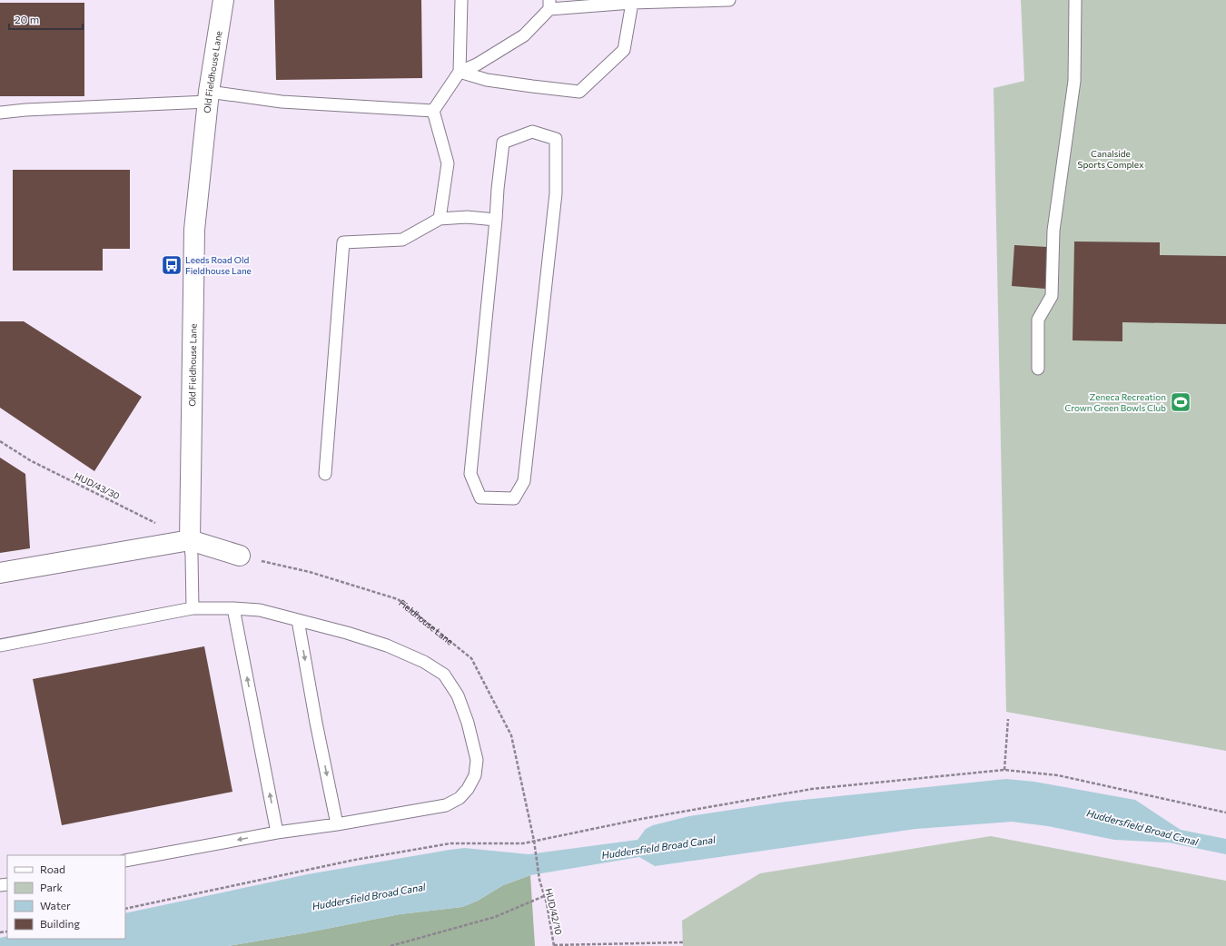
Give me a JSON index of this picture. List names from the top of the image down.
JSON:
{
  "streets": {
    "street": ["Old Fieldhouse Lane"],
    "path": ["HUD/43/30", "Fieldhouse Lane", "HUD/42/10"]
  },
  "crossings": [
    ["Fieldhouse Lane", "HUD/42/10"]
  ],
  "water": ["Huddersfield Broad Canal"],
  "parks": ["Canalside Sports Complex"],
  "places": {
    "bus stop": ["Leeds Road Old Fieldhouse Lane"],
    "sports": ["Zeneca Recreation Crown Green Bowls Club"]
  },
  "legend": [
    "Road",
    "Park",
    "Water",
    "Building"
  ],
  "scale_bar": "20 m"
}
